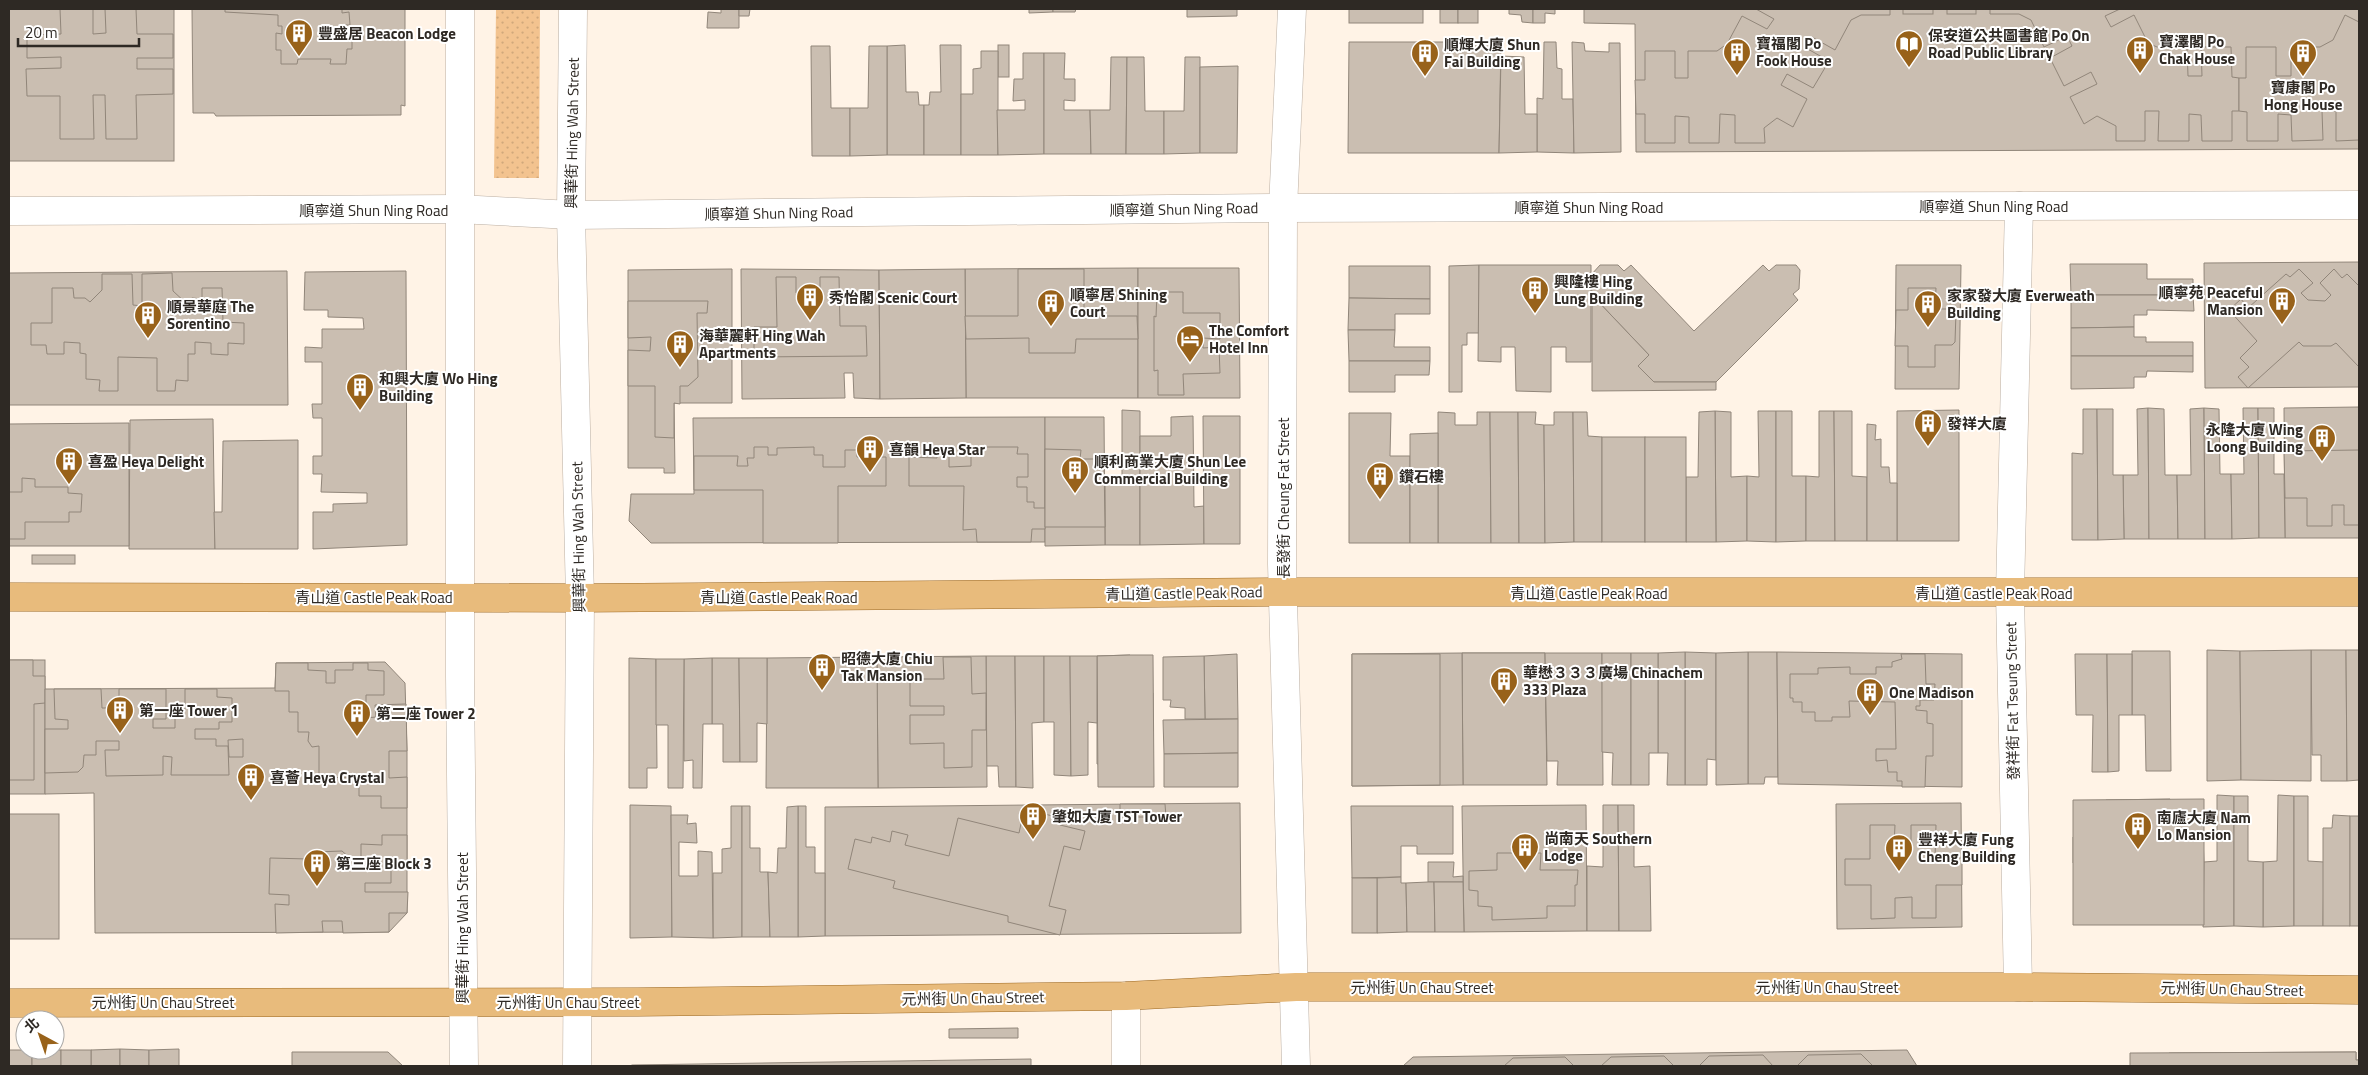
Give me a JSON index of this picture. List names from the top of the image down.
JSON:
{
  "streets": {
    "main road": ["青山道 Castle Peak Road", "元州街 Un Chau Street"],
    "street": [
      "興華街 Hing Wah Street",
      "順寧道 Shun Ning Road",
      "長發街 Cheung Fat Street",
      "發祥街 Fat Tseung Street"
    ]
  },
  "crossings": [
    ["興華街 Hing Wah Street", "順寧道 Shun Ning Road"],
    ["興華街 Hing Wah Street", "青山道 Castle Peak Road"],
    ["興華街 Hing Wah Street", "元州街 Un Chau Street"],
    ["順寧道 Shun Ning Road", "長發街 Cheung Fat Street"],
    ["順寧道 Shun Ning Road", "發祥街 Fat Tseung Street"],
    ["長發街 Cheung Fat Street", "青山道 Castle Peak Road"],
    ["長發街 Cheung Fat Street", "元州街 Un Chau Street"],
    ["青山道 Castle Peak Road", "發祥街 Fat Tseung Street"],
    ["發祥街 Fat Tseung Street", "元州街 Un Chau Street"]
  ],
  "places": {
    "building": [
      "豐盛居 Beacon Lodge",
      "寶澤閣 Po Chak House",
      "寶福閣 Po Fook House",
      "順輝大廈 Shun Fai Building",
      "寶康閣 Po Hong House",
      "興隆樓 Hing Lung Building",
      "秀怡閣 Scenic Court",
      "順寧苑 Peaceful Mansion",
      "順寧居 Shining Court",
      "家家發大廈 Everweath Building",
      "順景華庭 The Sorentino",
      "海華麗軒 Hing Wah Apartments",
      "和興大廈 Wo Hing Building",
      "發祥大廈",
      "永隆大廈 Wing Loong Building",
      "喜韻 Heya Star",
      "喜盈 Heya Delight",
      "順利商業大廈 Shun Lee Commercial Building",
      "鑽石樓",
      "昭德大廈 Chiu Tak Mansion",
      "華懋３３３廣場 Chinachem 333 Plaza",
      "One Madison",
      "第一座 Tower 1",
      "第二座 Tower 2",
      "喜薈 Heya Crystal",
      "肇如大廈 TST Tower",
      "南廬大廈 Nam Lo Mansion",
      "尚南天 Southern Lodge",
      "豐祥大廈 Fung Cheng Building",
      "第三座 Block 3"
    ],
    "library": ["保安道公共圖書館 Po On Road Public Library"],
    "hotel": ["The Comfort Hotel Inn"]
  },
  "scale_bar": "20 m",
  "north": "top left"
}
